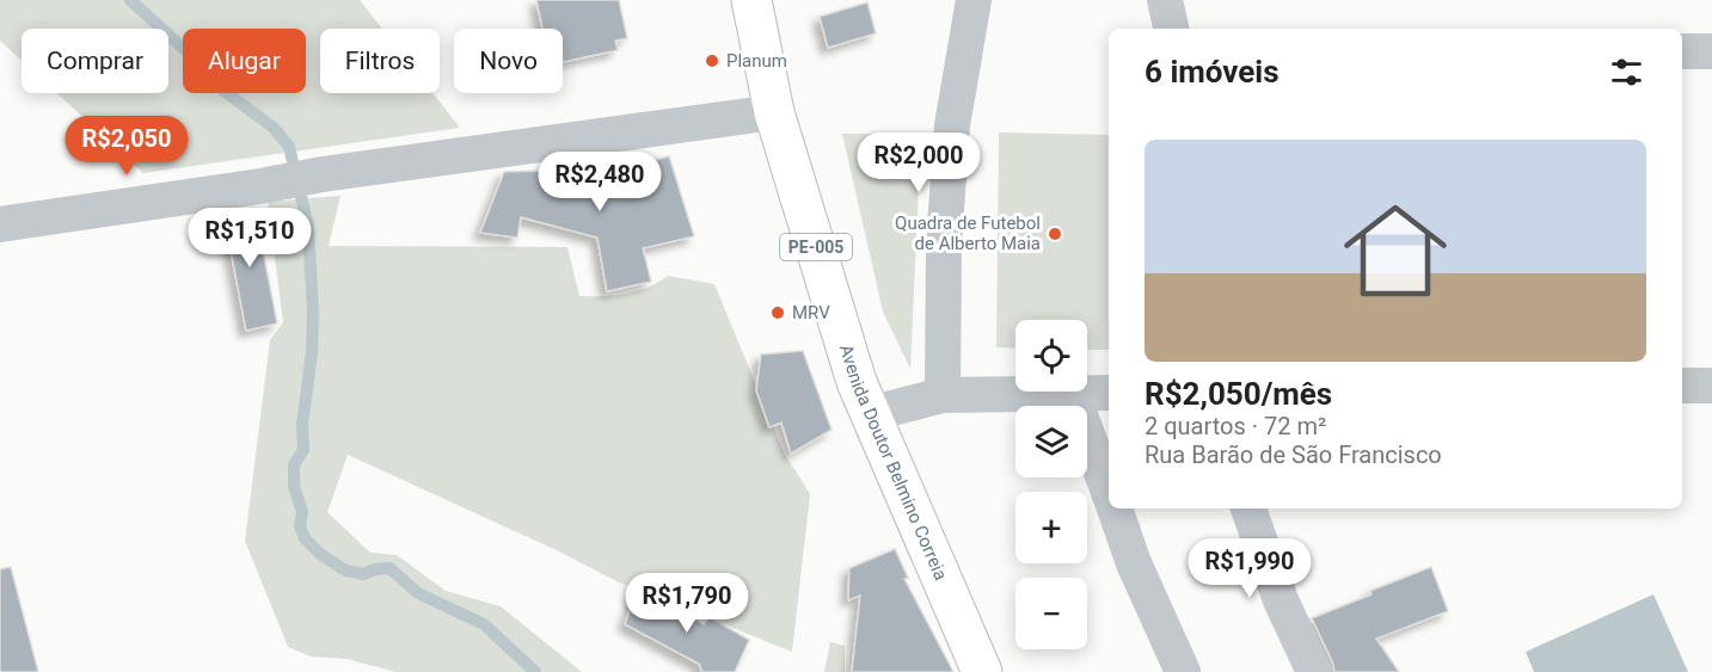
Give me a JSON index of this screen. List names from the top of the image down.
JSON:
{
  "streets": {
    "main road": ["PE-005", "Avenida Doutor Belmino Correia"]
  },
  "places": ["Planum", "Quadra de Futebol de Alberto Maia", "MRV"],
  "page": {
    "chip": [
      "Comprar",
      "Alugar",
      "Filtros",
      "Novo"
    ],
    "heading": "6 imóveis",
    "list": [
      {
        "name": "R$2,050/mês",
        "note": "2 quartos · 72 m² · Rua Barão de São Francisco"
      }
    ],
    "price": [
      "R$2,050",
      "R$2,000",
      "R$2,480",
      "R$1,510",
      "R$1,990",
      "R$1,790"
    ],
    "map_buttons": ["+", "−"]
  }
}
